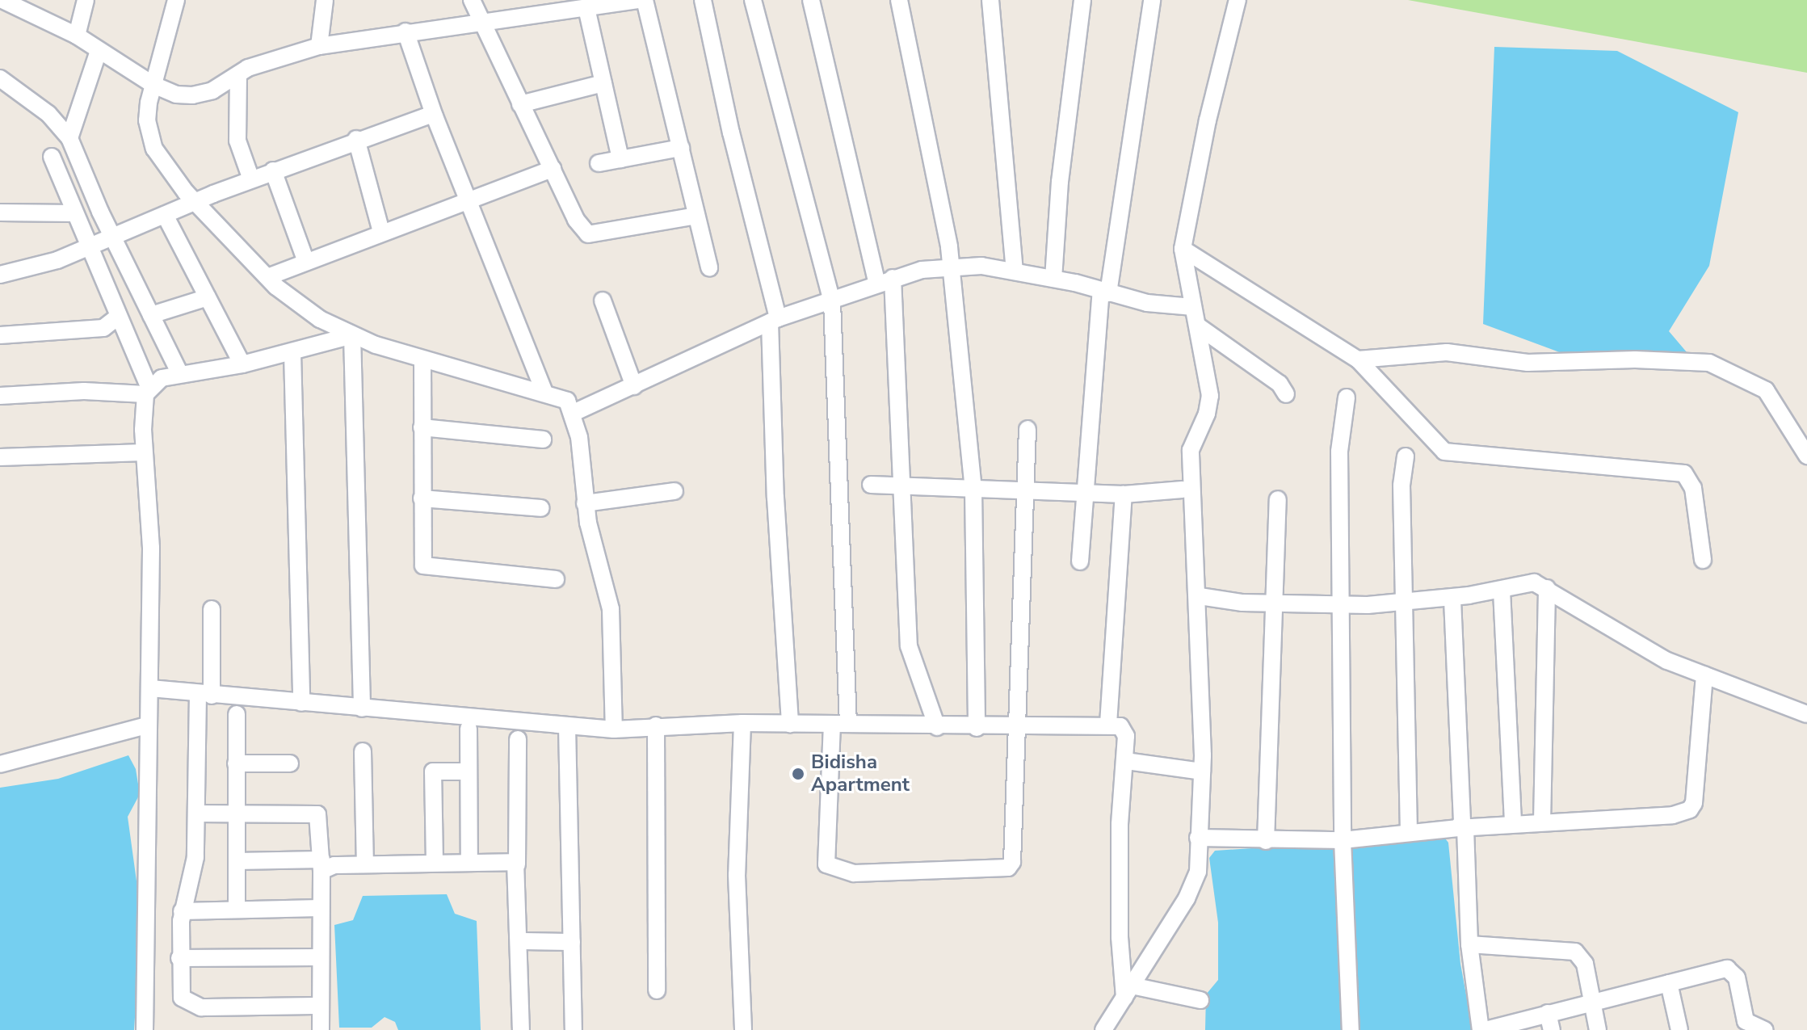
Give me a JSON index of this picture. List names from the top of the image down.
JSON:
{
  "places": ["Bidisha Apartment"]
}
